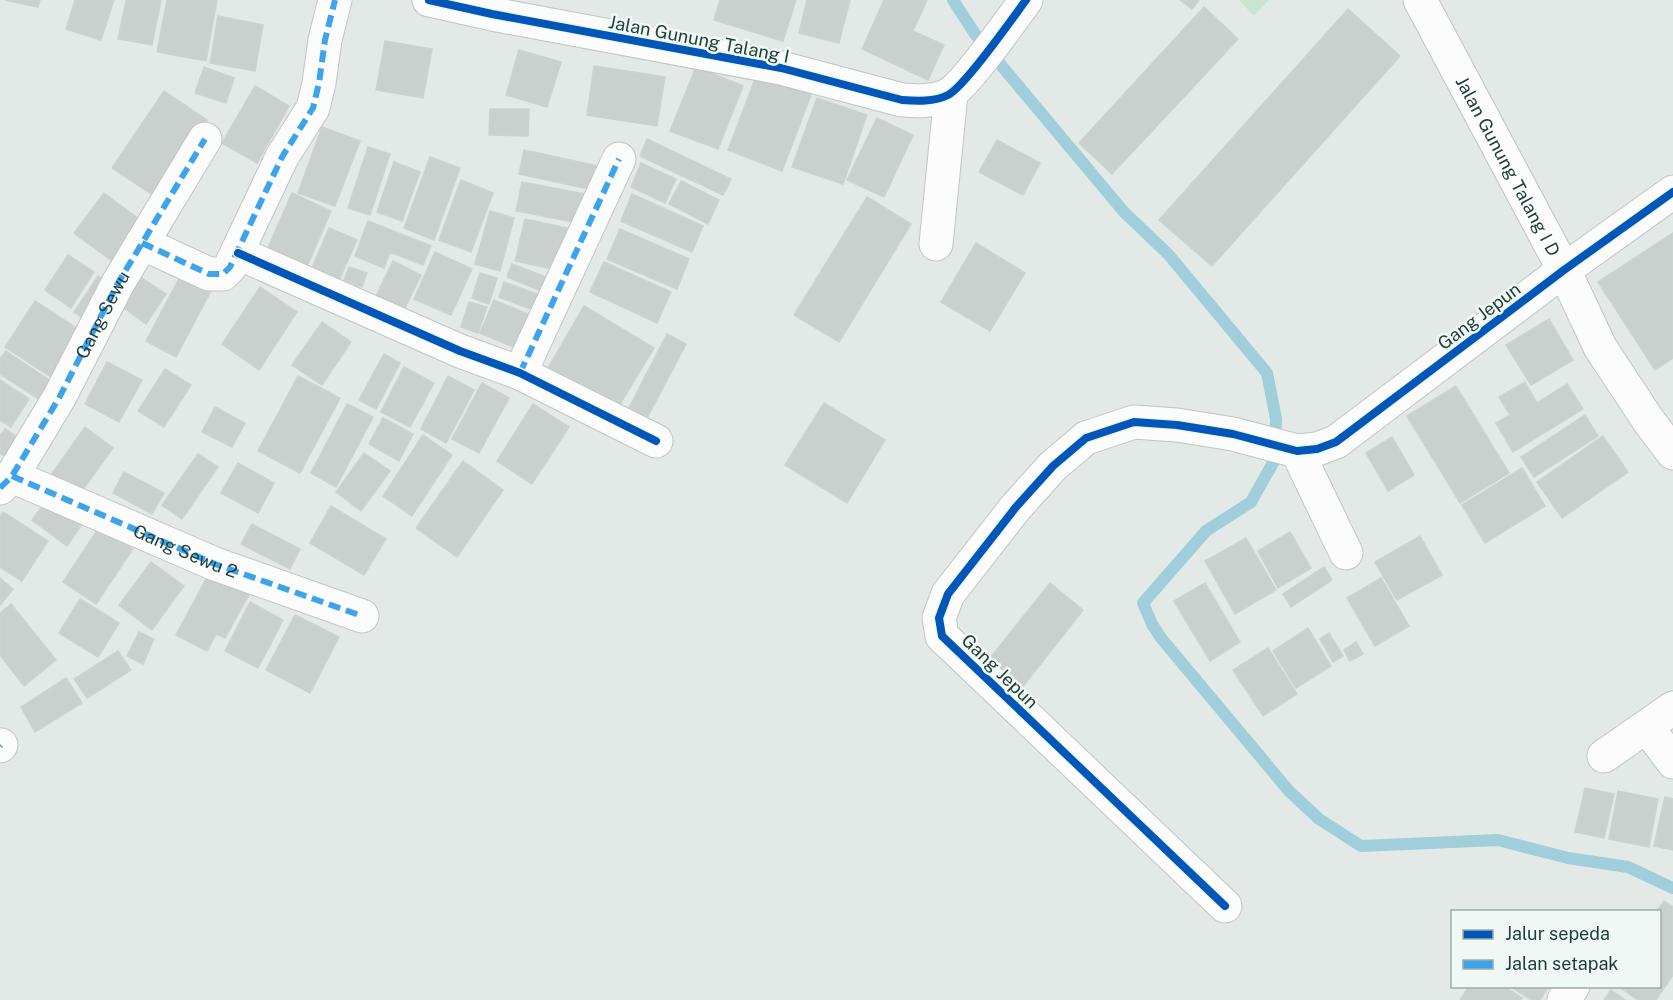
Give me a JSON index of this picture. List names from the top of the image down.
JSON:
{
  "streets": {
    "street": [
      "Jalan Gunung Talang I",
      "Jalan Gunung Talang I D",
      "Gang Sewu",
      "Gang Jepun",
      "Gang Sewu 2"
    ]
  },
  "crossings": [
    ["Jalan Gunung Talang I D", "Gang Jepun"],
    ["Gang Sewu", "Gang Sewu 2"]
  ],
  "legend": ["Jalur sepeda", "Jalan setapak"]
}
